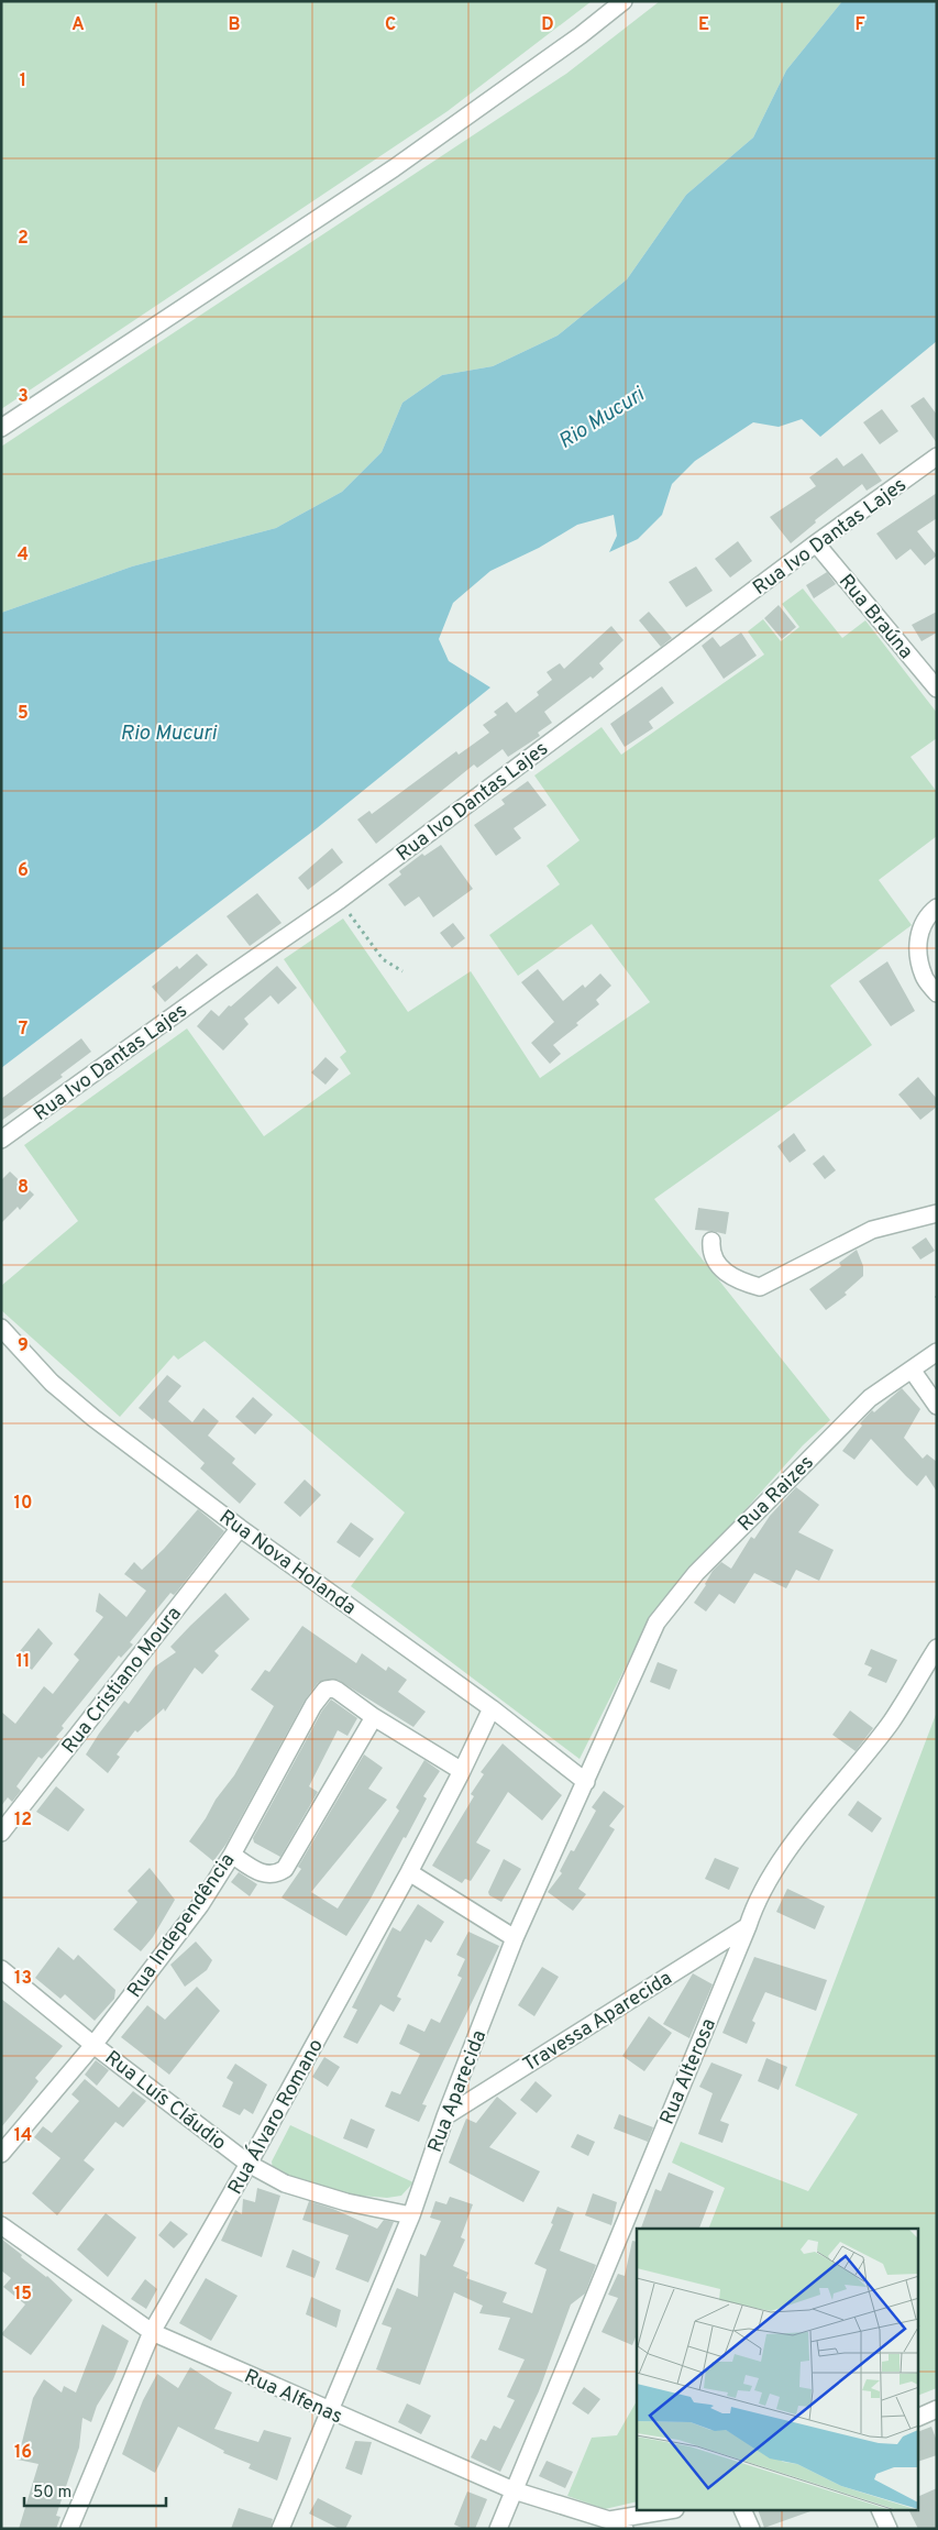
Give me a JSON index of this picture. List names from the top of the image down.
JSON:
{
  "streets": {
    "street": [
      "Rua Ivo Dantas Lajes",
      "Rua Braúna",
      "Rua Raizes",
      "Rua Nova Holanda",
      "Rua Cristiano Moura",
      "Rua Independência",
      "Travessa Aparecida",
      "Rua Alterosa",
      "Rua Aparecida",
      "Rua Luís Cláudio",
      "Rua Álvaro Romano",
      "Rua Alfenas"
    ]
  },
  "crossings": [
    ["Rua Ivo Dantas Lajes", "Rua Braúna"],
    ["Rua Raizes", "Rua Aparecida"],
    ["Rua Nova Holanda", "Rua Cristiano Moura"],
    ["Rua Nova Holanda", "Rua Aparecida"],
    ["Rua Nova Holanda", "Rua Álvaro Romano"],
    ["Rua Independência", "Rua Luís Cláudio"],
    ["Travessa Aparecida", "Rua Alterosa"],
    ["Travessa Aparecida", "Rua Aparecida"],
    ["Rua Alterosa", "Rua Alfenas"],
    ["Rua Aparecida", "Rua Luís Cláudio"],
    ["Rua Aparecida", "Rua Alfenas"],
    ["Rua Luís Cláudio", "Rua Álvaro Romano"],
    ["Rua Álvaro Romano", "Rua Alfenas"]
  ],
  "water": ["Rio Mucuri"],
  "scale_bar": "50 m",
  "grid": {
    "columns": [
      "A",
      "B",
      "C",
      "D",
      "E",
      "F"
    ],
    "rows": [
      "1",
      "2",
      "3",
      "4",
      "5",
      "6",
      "7",
      "8",
      "9",
      "10",
      "11",
      "12",
      "13",
      "14",
      "15",
      "16"
    ]
  }
}
